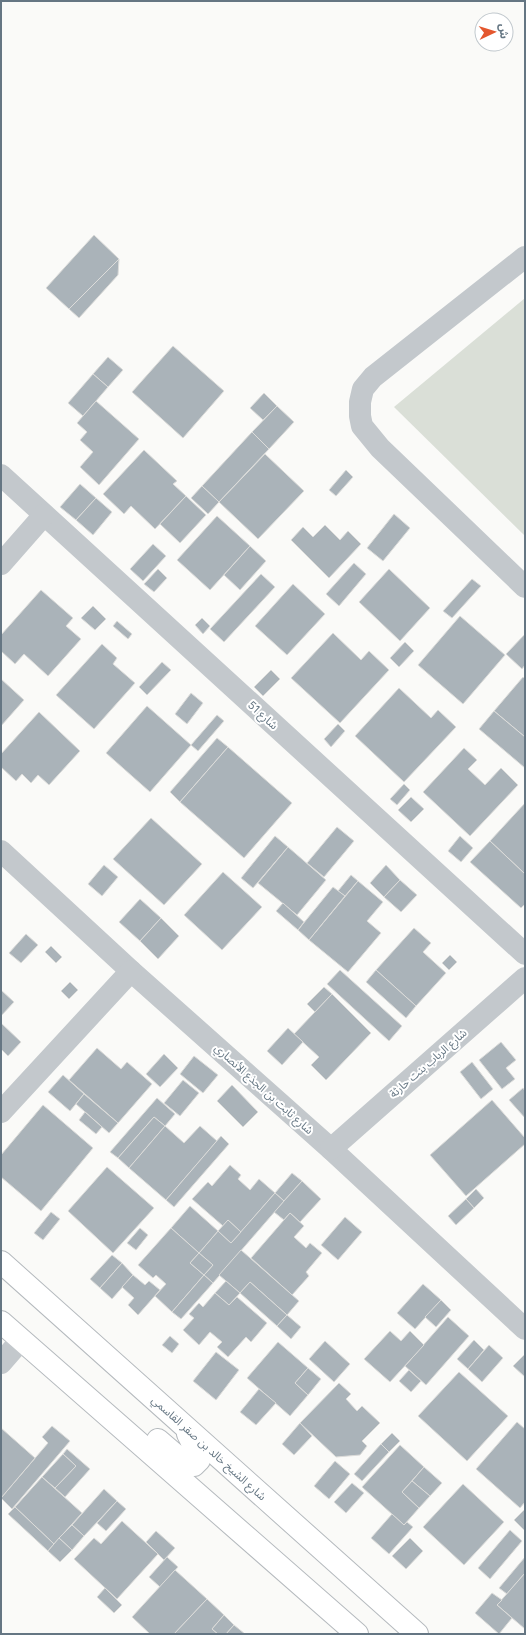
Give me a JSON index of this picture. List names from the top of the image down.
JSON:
{
  "streets": {
    "main road": ["شارع الشيخ خالد بن صقر القاسمي"],
    "street": ["شارع 51", "شارع الرباب بنت حارثة", "شارع ثابت بن الجذع الأنصاري"]
  },
  "crossings": [
    ["شارع الرباب بنت حارثة", "شارع ثابت بن الجذع الأنصاري"]
  ],
  "north": "right"
}
